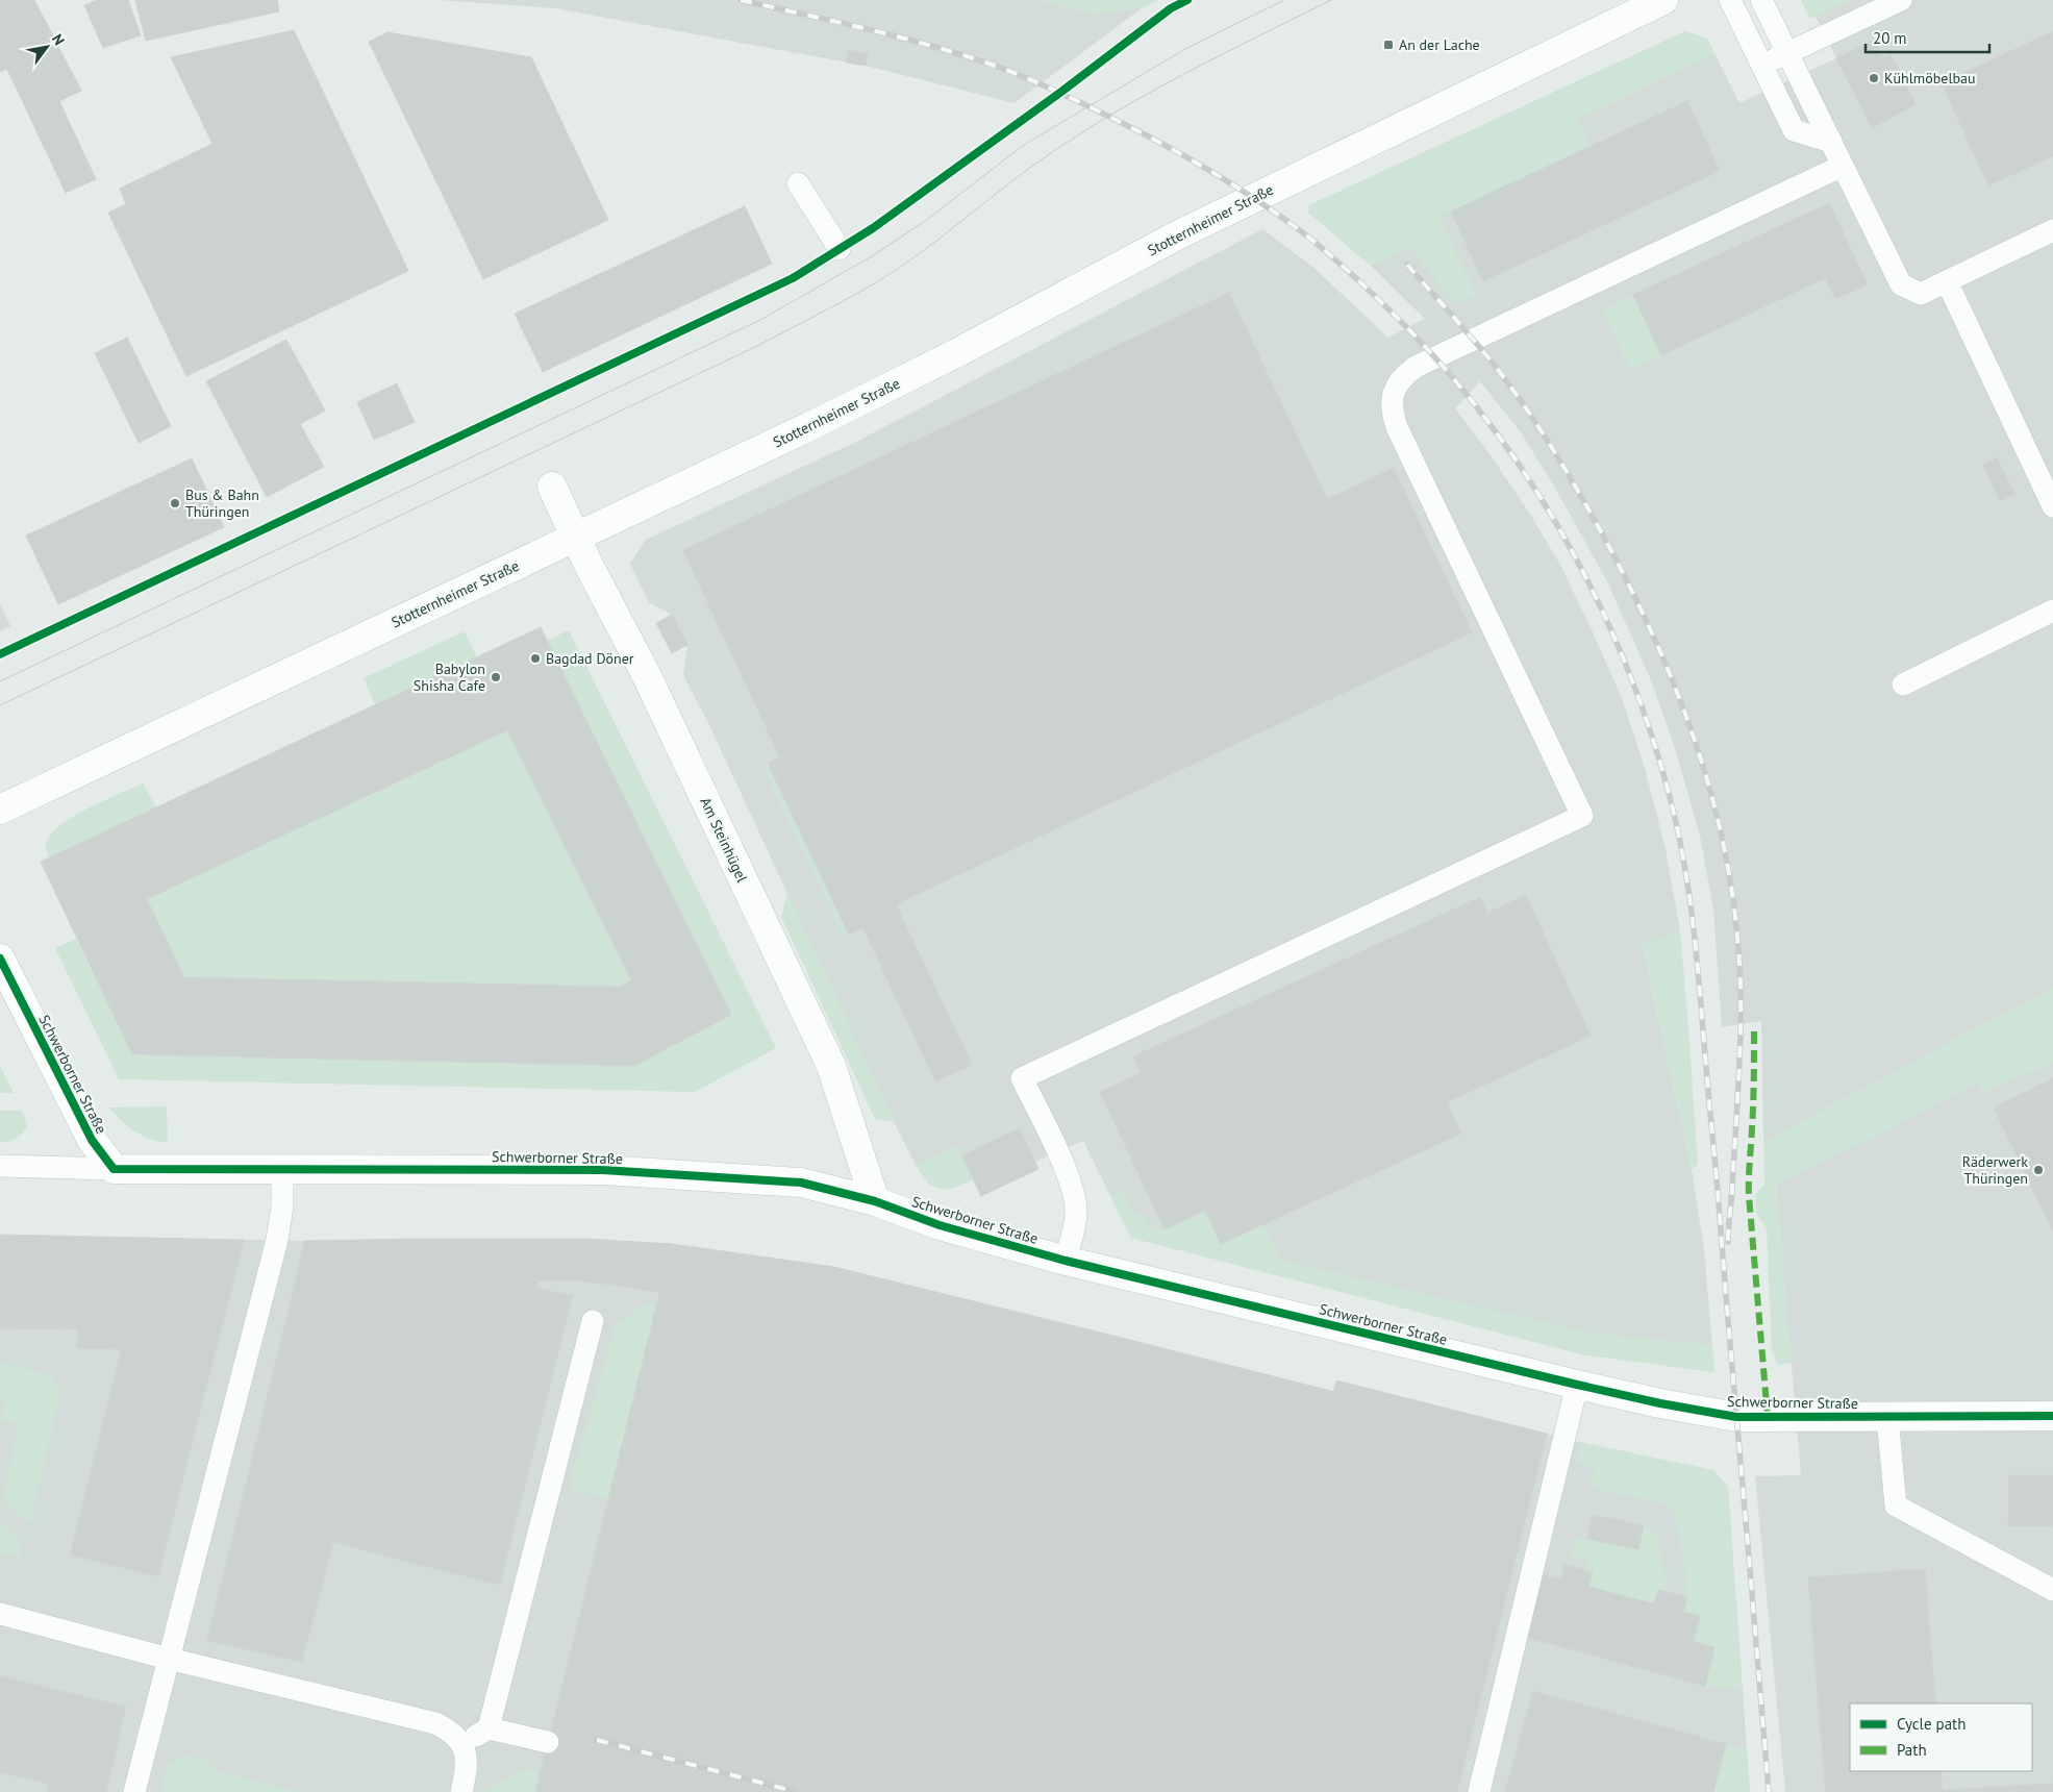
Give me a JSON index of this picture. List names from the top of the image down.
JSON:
{
  "streets": {
    "street": ["Stotternheimer Straße", "Am Steinhügel", "Schwerborner Straße"]
  },
  "crossings": [
    ["Stotternheimer Straße", "Am Steinhügel"],
    ["Am Steinhügel", "Schwerborner Straße"]
  ],
  "places": {
    "transit": ["An der Lache"],
    "other": [
      "Kühlmöbelbau",
      "Bus & Bahn Thüringen",
      "Bagdad Döner",
      "Babylon Shisha Cafe",
      "Räderwerk Thüringen"
    ]
  },
  "legend": ["Cycle path", "Path"],
  "scale_bar": "20 m",
  "north": "top right"
}
